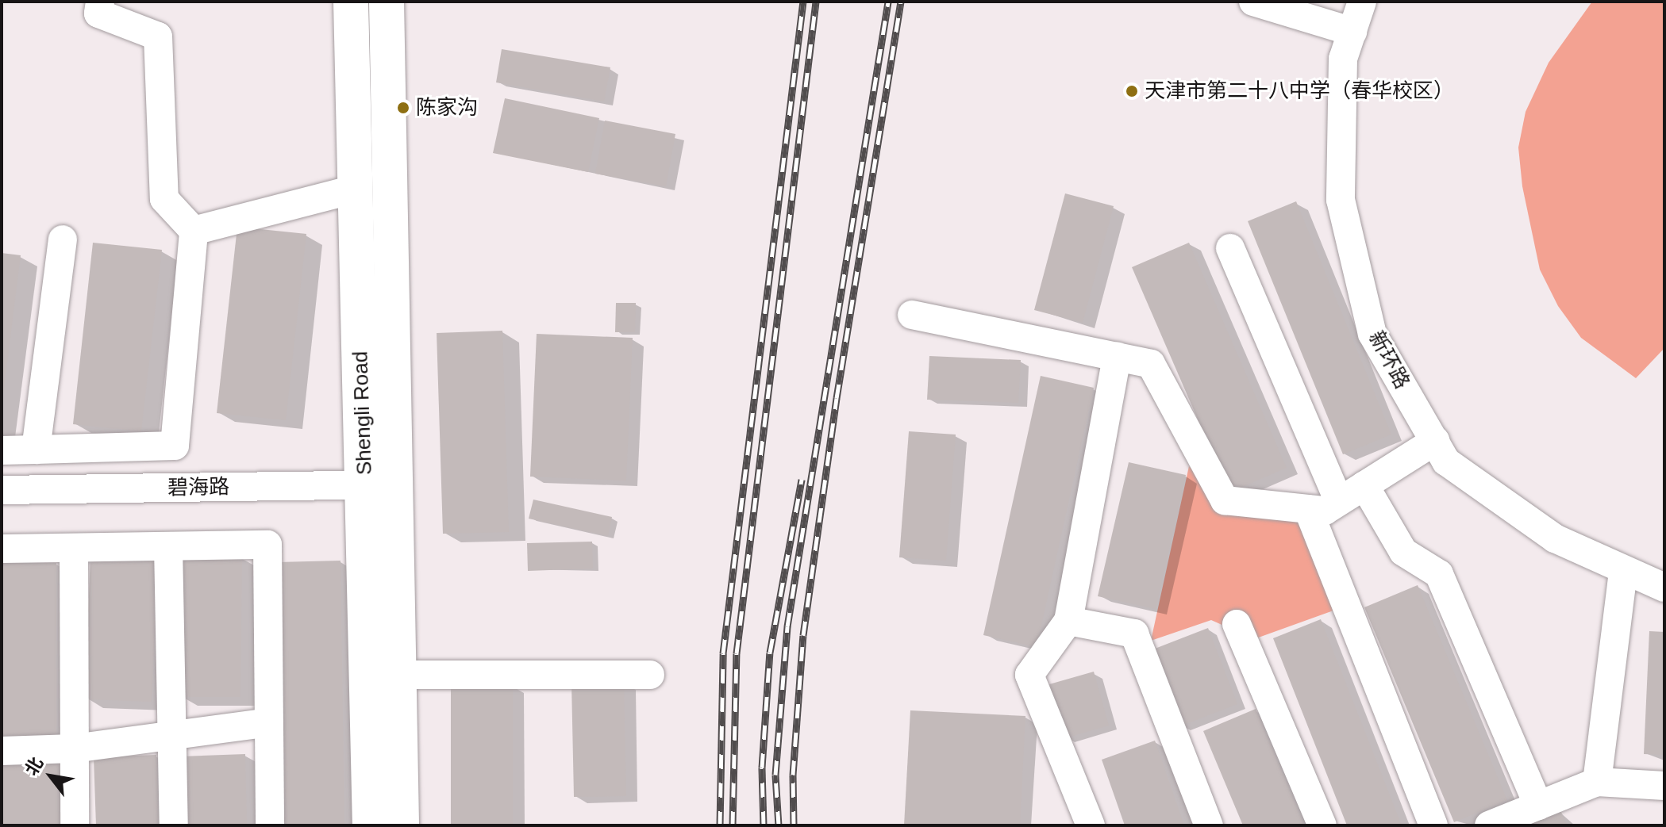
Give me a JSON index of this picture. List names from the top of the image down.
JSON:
{
  "streets": {
    "main road": ["Shengli Road"],
    "street": ["新环路", "碧海路"]
  },
  "crossings": [
    ["Shengli Road", "碧海路"]
  ],
  "places": ["天津市第二十八中学（春华校区）", "陈家沟"],
  "north": "top left"
}
